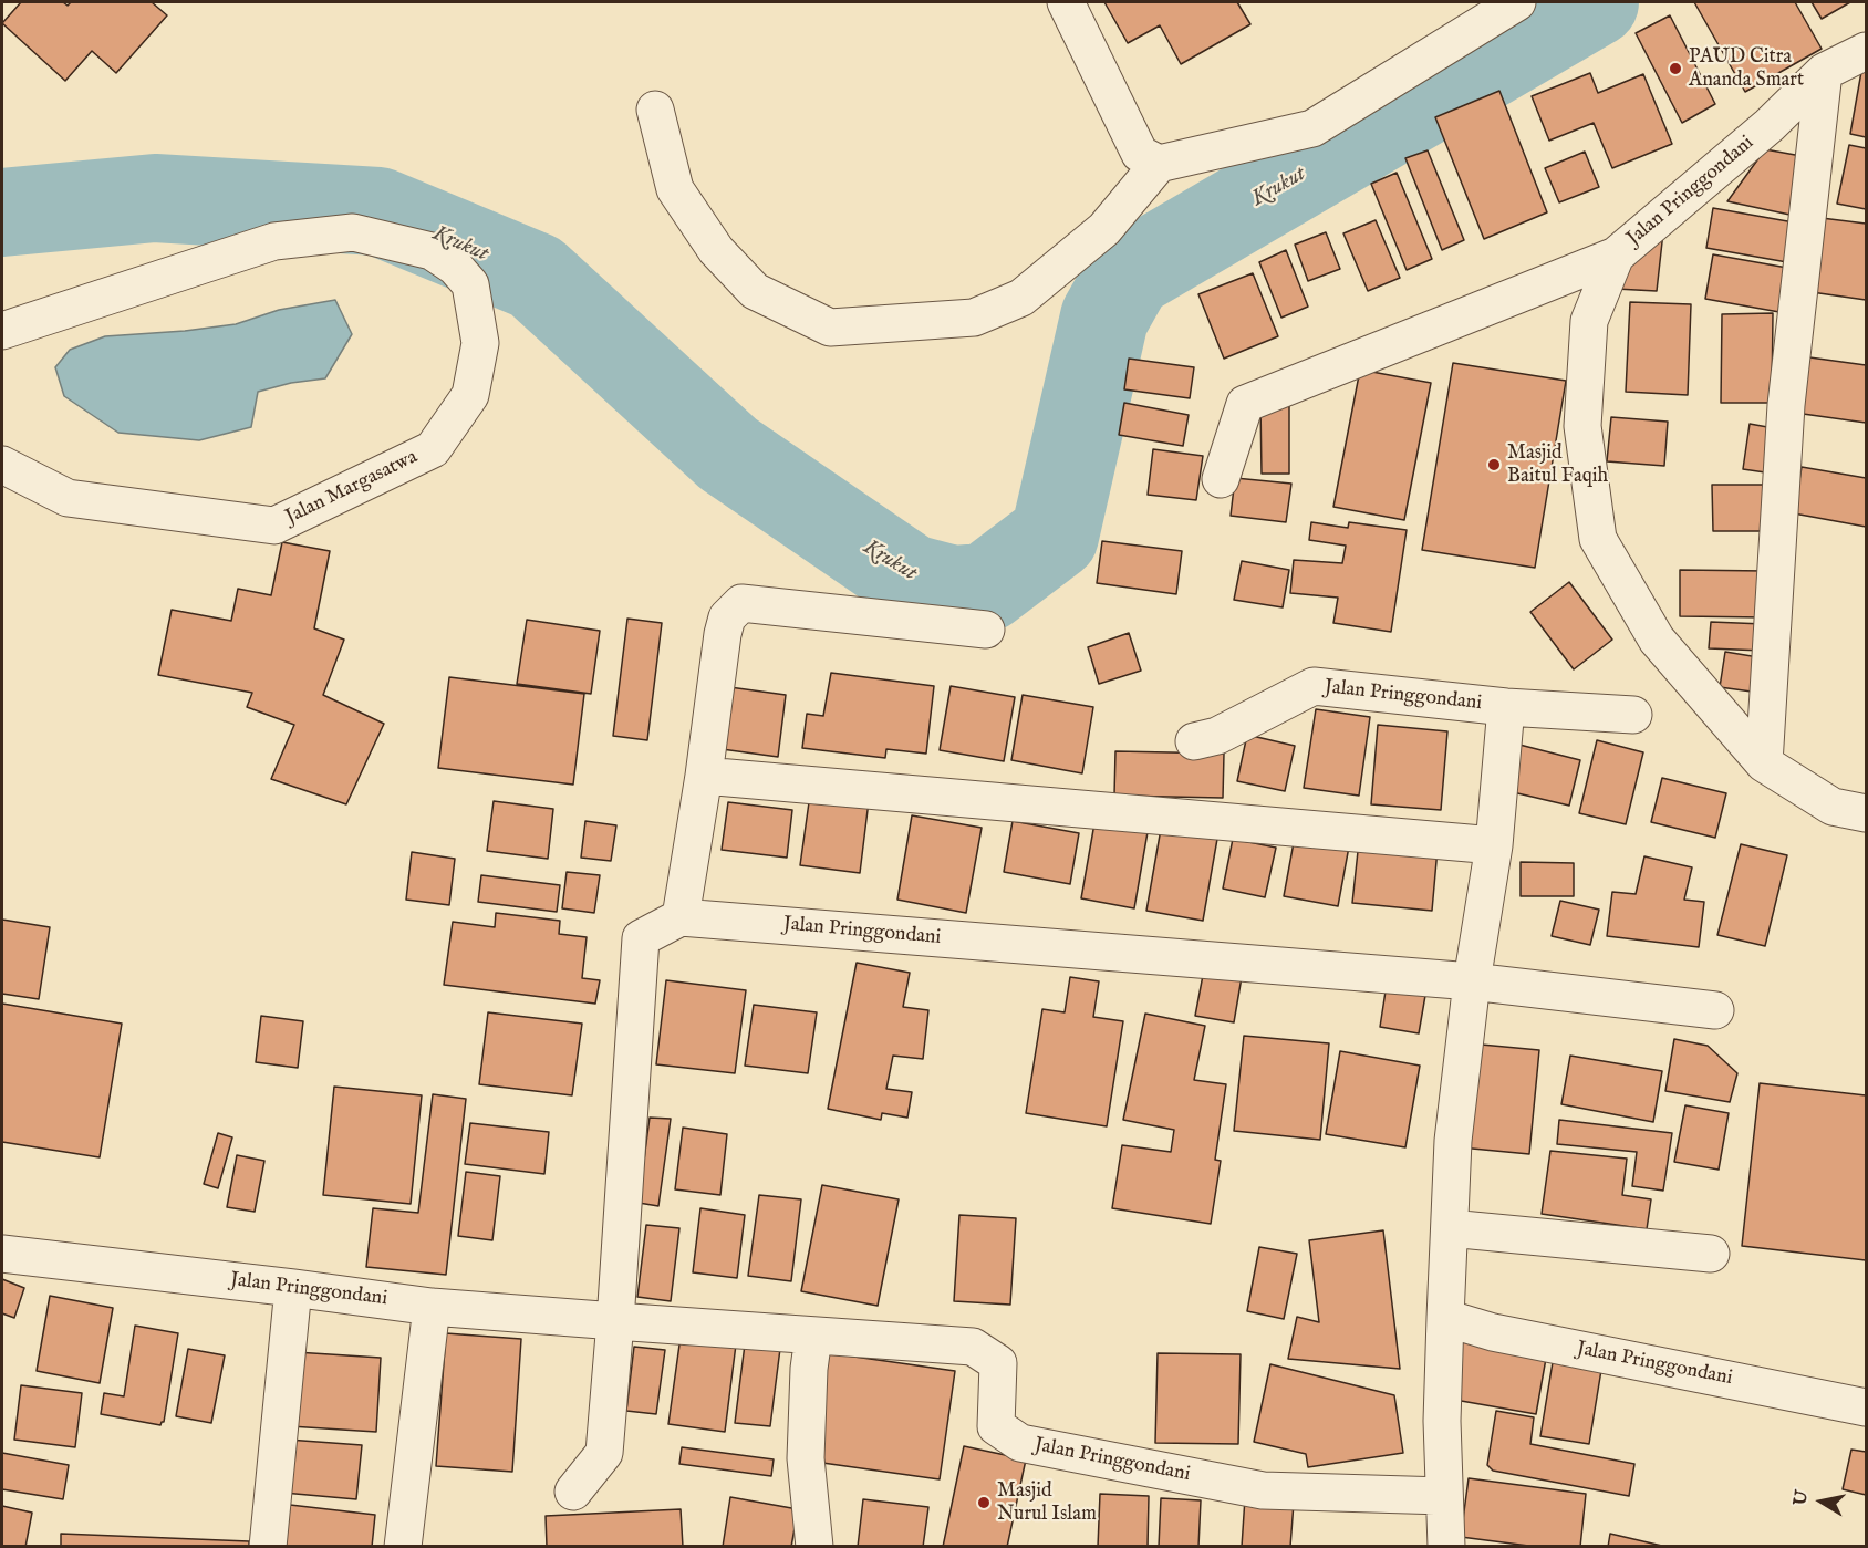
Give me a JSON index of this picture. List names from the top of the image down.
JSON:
{
  "streets": {
    "street": ["Jalan Pringgondani", "Jalan Margasatwa"]
  },
  "water": ["Krukut"],
  "places": ["PAUD Citra Ananda Smart", "Masjid Baitul Faqih", "Masjid Nurul Islam"],
  "north": "left"
}
